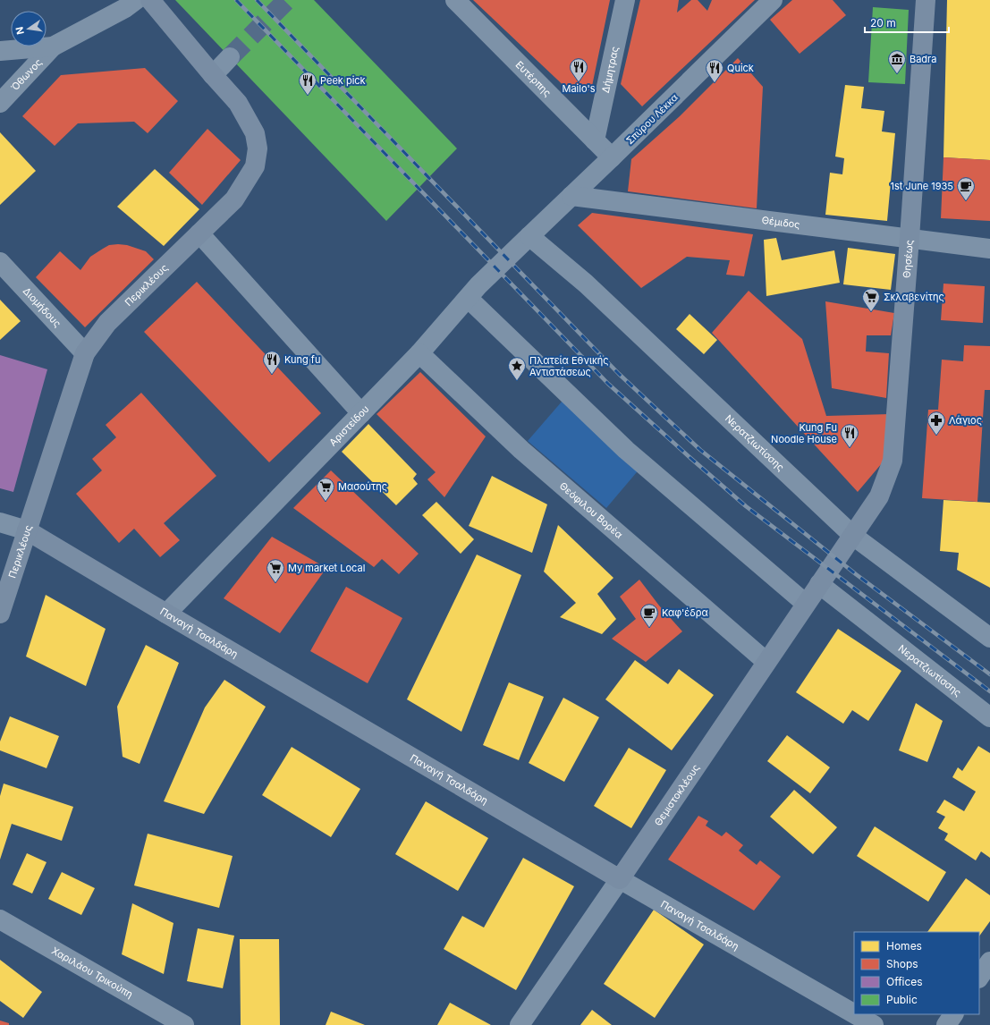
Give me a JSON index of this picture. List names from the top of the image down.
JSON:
{
  "streets": {
    "main road": [
      "Θησέως",
      "Περικλέους",
      "Παναγή Τσαλδάρη",
      "Θεμιστοκλέους"
    ],
    "street": [
      "Δήμητρας",
      "Όθωνος",
      "Ευτέρπης",
      "Σπύρου Λέκκα",
      "Θέμιδος",
      "Διομήδους",
      "Αριστείδου",
      "Νερατζιωτίσσης",
      "Θεόφιλου Βορέα",
      "Χαριλάου Τρικούπη"
    ]
  },
  "crossings": [
    ["Δήμητρας", "Ευτέρπης"],
    ["Ευτέρπης", "Σπύρου Λέκκα"],
    ["Σπύρου Λέκκα", "Θέμιδος"],
    ["Σπύρου Λέκκα", "Αριστείδου"],
    ["Σπύρου Λέκκα", "Νερατζιωτίσσης"],
    ["Θέμιδος", "Θησέως"],
    ["Θησέως", "Νερατζιωτίσσης"],
    ["Θησέως", "Θεμιστοκλέους"],
    ["Περικλέους", "Διομήδους"],
    ["Περικλέους", "Παναγή Τσαλδάρη"],
    ["Αριστείδου", "Νερατζιωτίσσης"],
    ["Αριστείδου", "Θεόφιλου Βορέα"],
    ["Αριστείδου", "Παναγή Τσαλδάρη"],
    ["Νερατζιωτίσσης", "Θεμιστοκλέους"],
    ["Θεόφιλου Βορέα", "Θεμιστοκλέους"],
    ["Παναγή Τσαλδάρη", "Θεμιστοκλέους"]
  ],
  "places": {
    "museum": ["Badra"],
    "restaurant": [
      "Mailo's",
      "Quick",
      "Peek pick",
      "Kung fu",
      "Kung Fu Noodle House"
    ],
    "cafe": ["1st June 1935", "Καφ'έδρα"],
    "supermarket": ["Σκλαβενίτης", "Μασούτης", "My market Local"],
    "place": ["Πλατεία Εθνικής Αντιστάσεως"],
    "pharmacy": ["Λάγιος"]
  },
  "legend": [
    "Homes",
    "Shops",
    "Offices",
    "Public"
  ],
  "scale_bar": "20 m",
  "north": "left"
}
